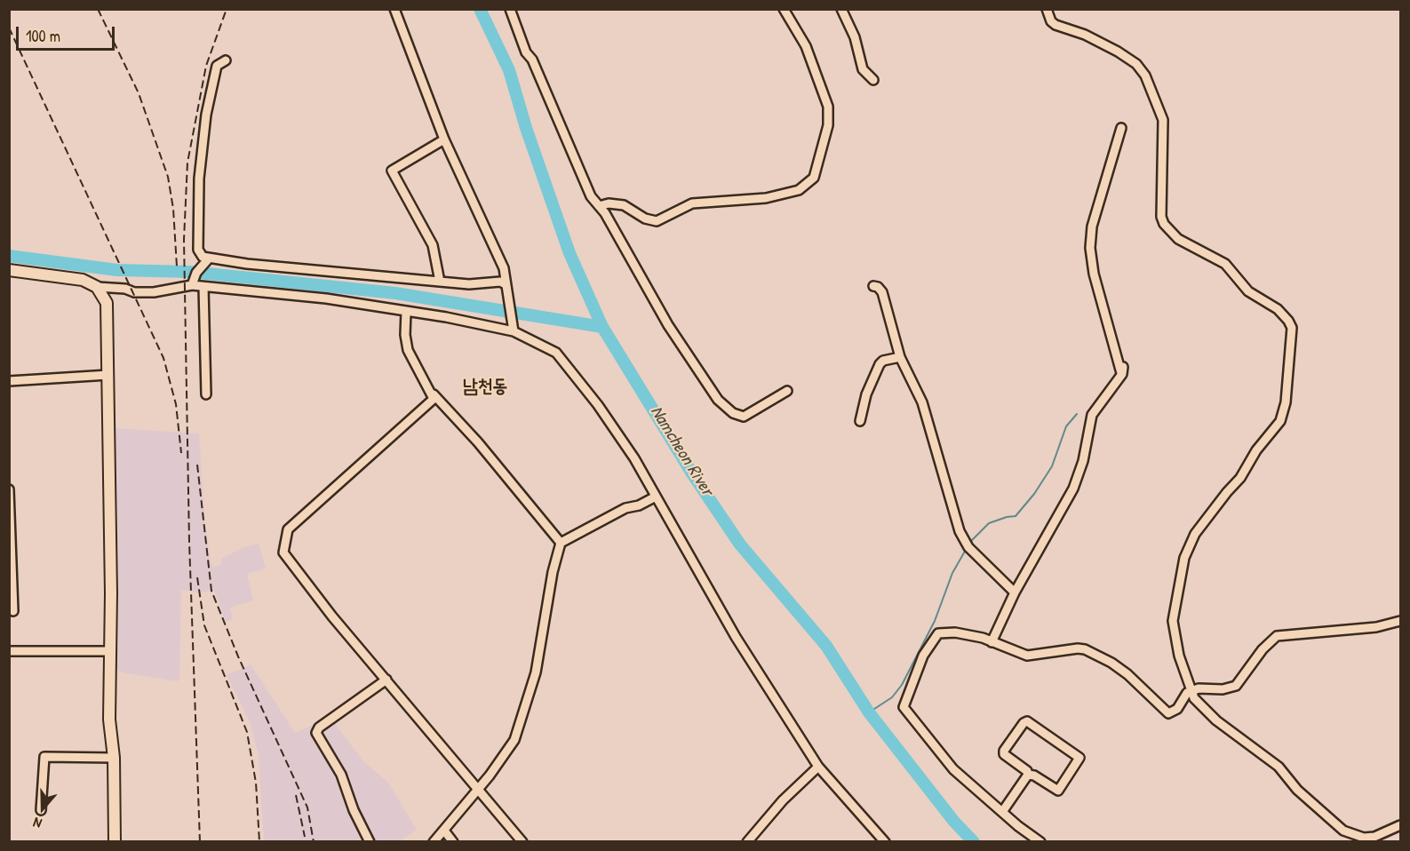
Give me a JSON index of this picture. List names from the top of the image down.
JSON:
{
  "districts": ["남천동"],
  "water": ["Namcheon River"],
  "scale_bar": "100 m",
  "north": "bottom"
}
